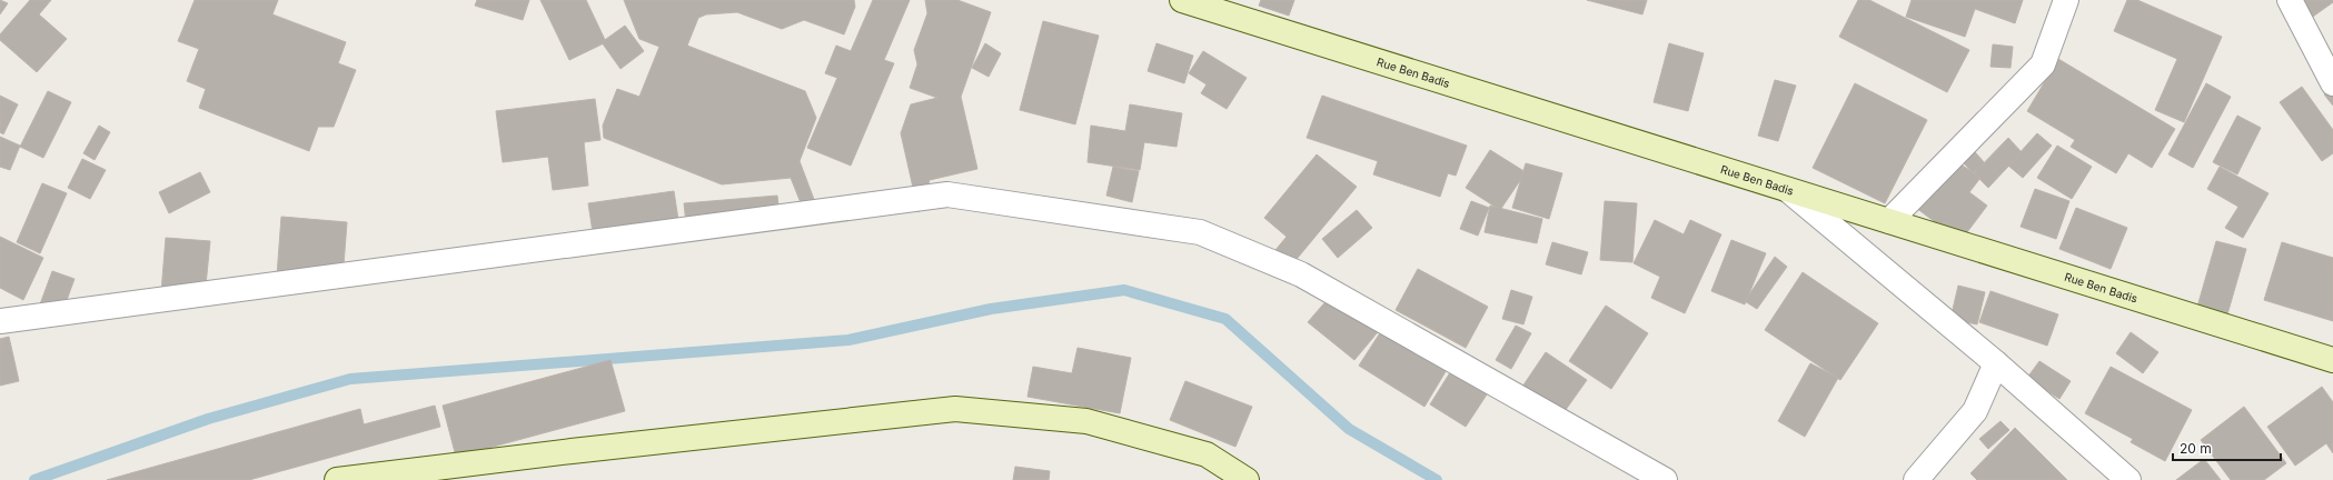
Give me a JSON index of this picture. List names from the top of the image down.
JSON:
{
  "streets": {
    "street": ["Rue Ben Badis"]
  },
  "scale_bar": "20 m"
}
